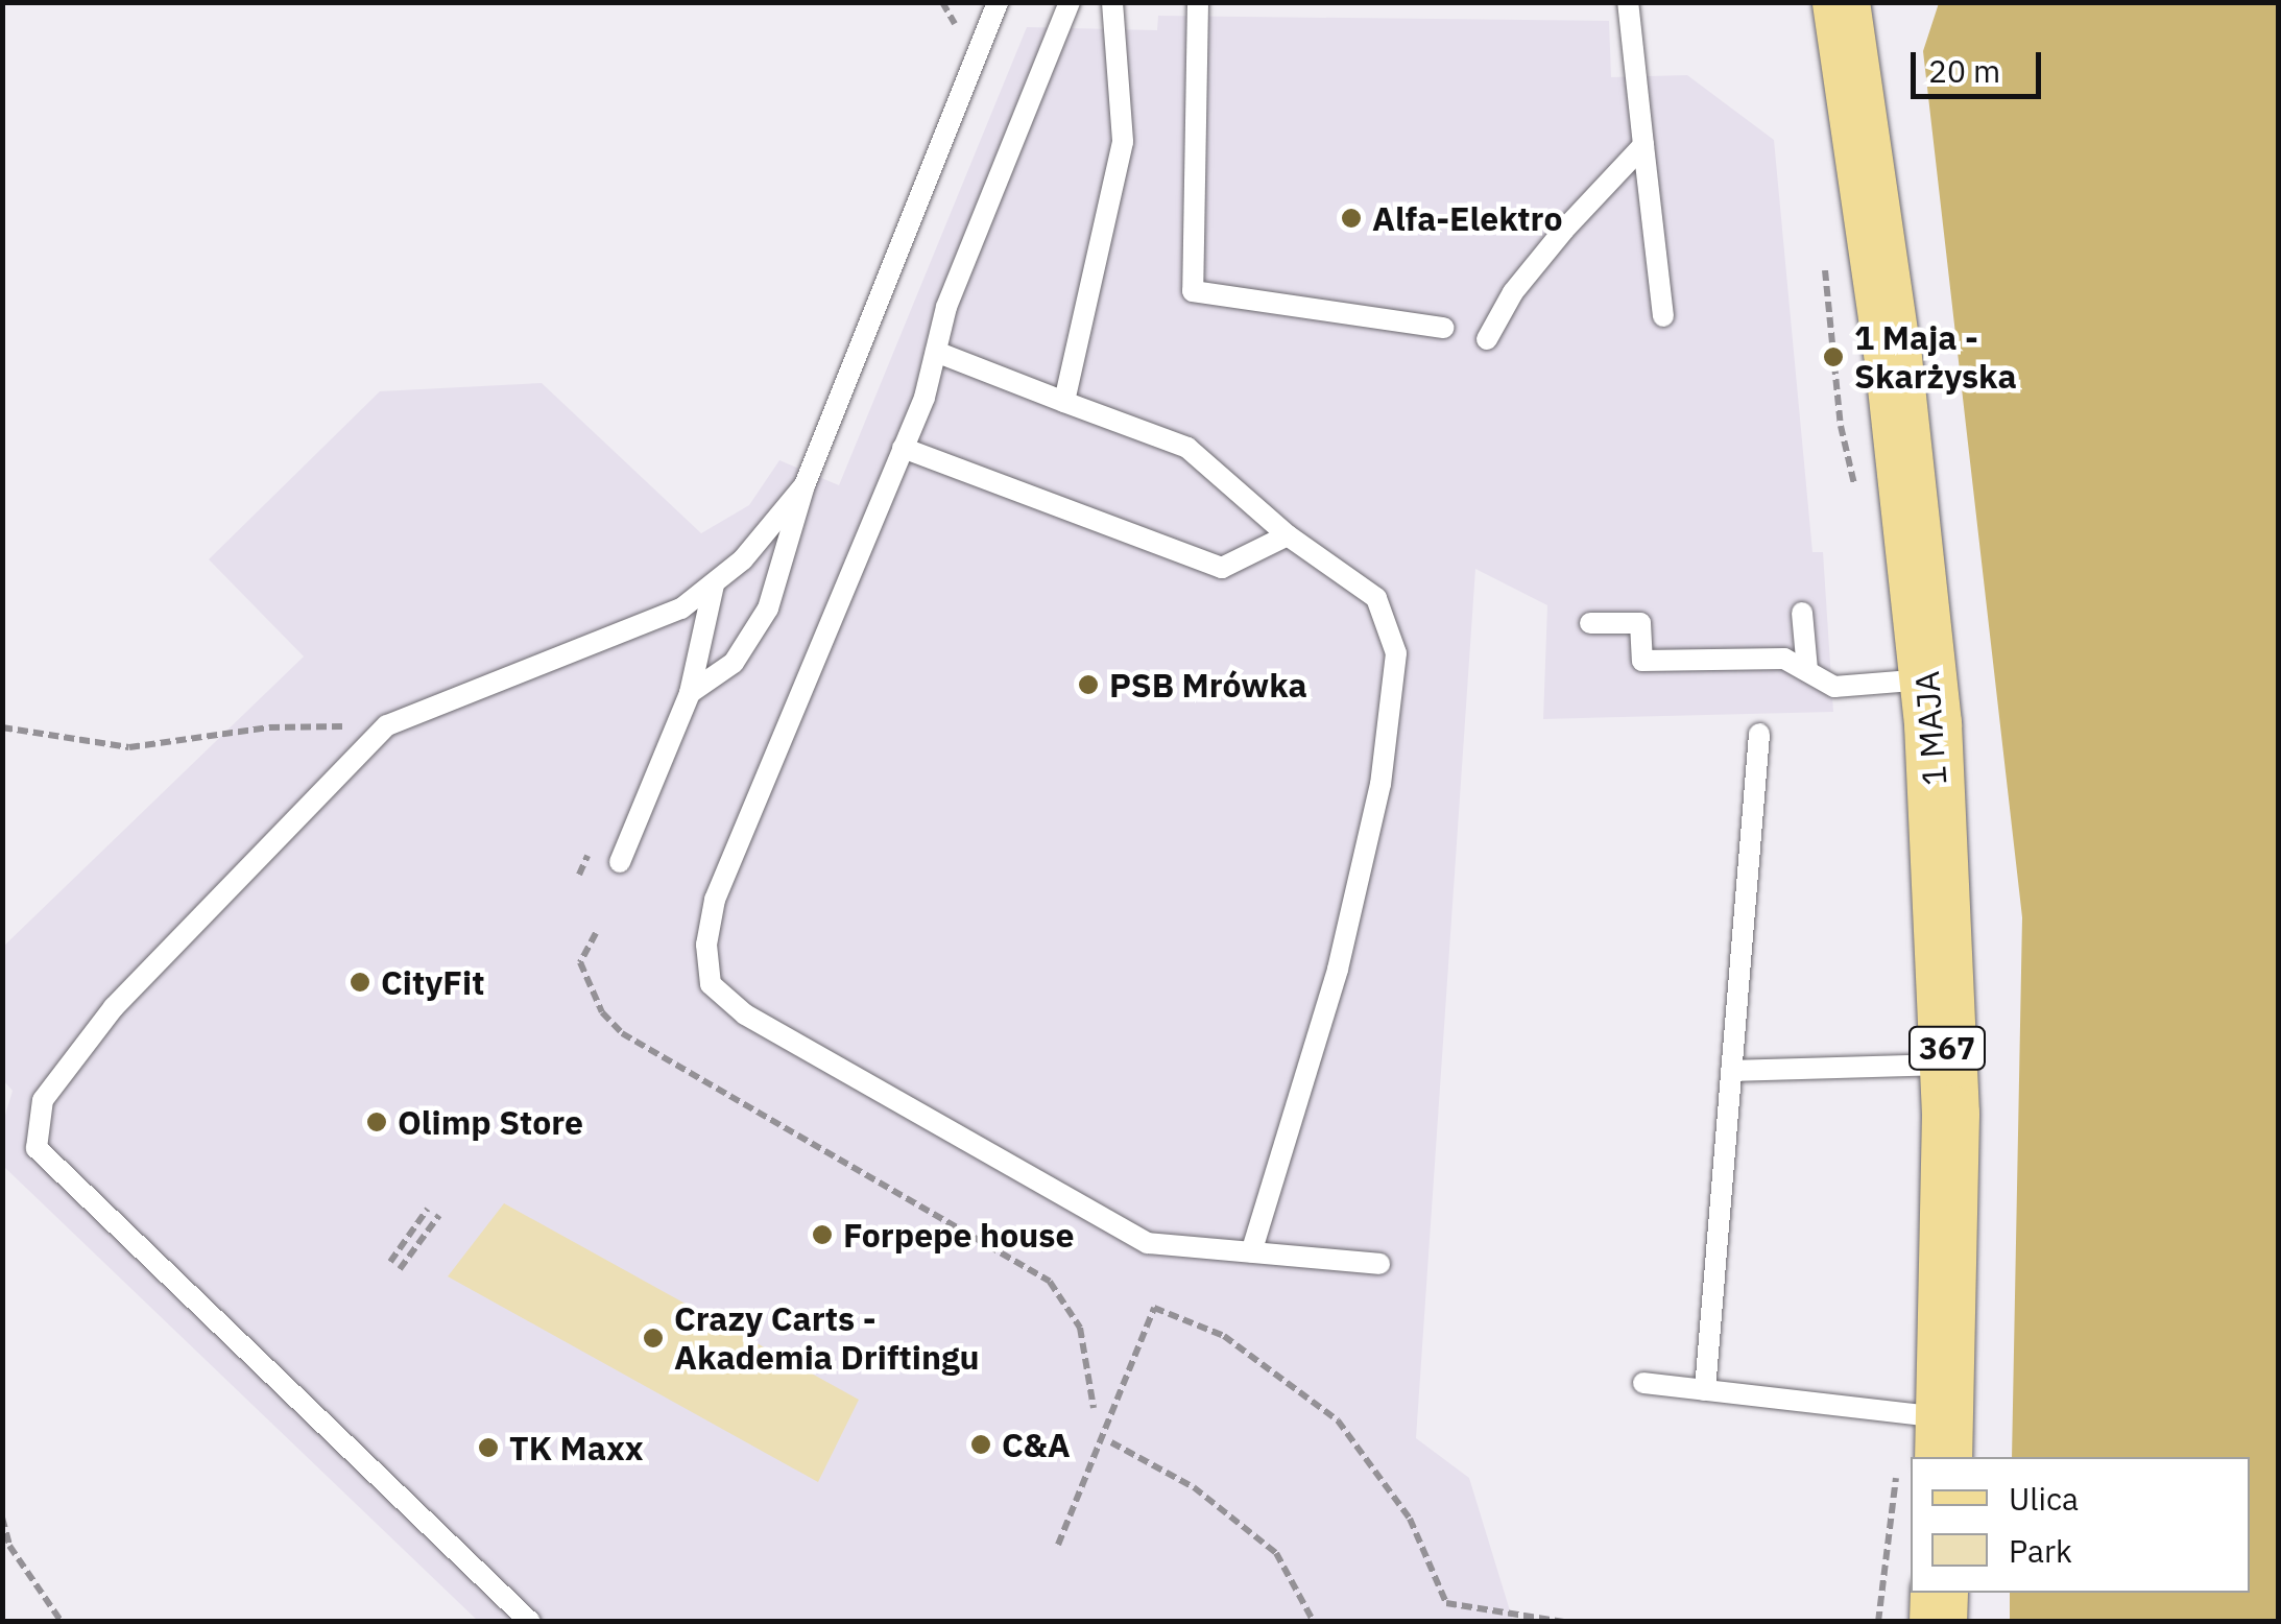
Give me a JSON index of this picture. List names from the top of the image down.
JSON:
{
  "streets": {
    "main road": ["1 MAJA", "367"]
  },
  "places": [
    "Alfa-Elektro",
    "1 Maja - Skarżyska",
    "PSB Mrówka",
    "CityFit",
    "Olimp Store",
    "Forpepe house",
    "Crazy Carts - Akademia Driftingu",
    "C&A",
    "TK Maxx"
  ],
  "legend": ["Ulica", "Park"],
  "scale_bar": "20 m"
}
